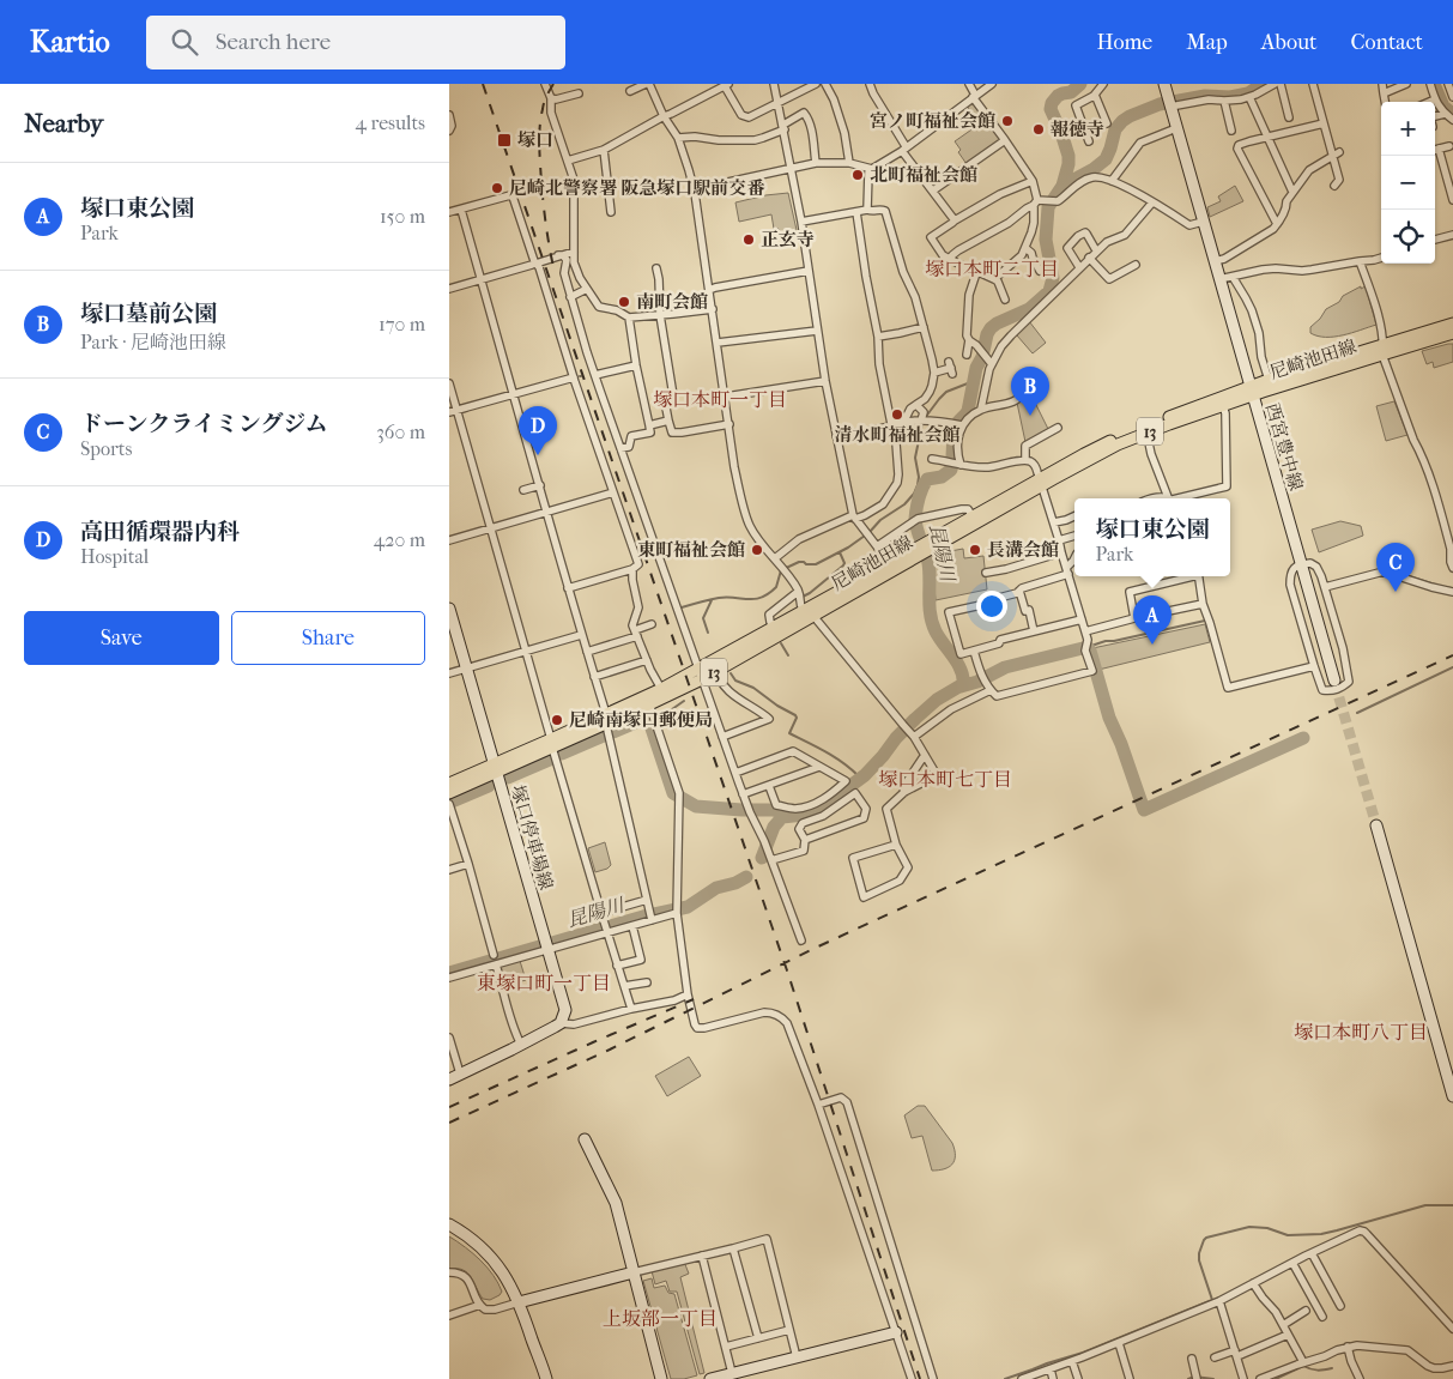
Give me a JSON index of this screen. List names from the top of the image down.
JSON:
{
  "streets": {
    "main road": [
      "尼崎池田線",
      "13",
      "西宮豊中線",
      "塚口停車場線"
    ]
  },
  "crossings": [
    ["尼崎池田線", "西宮豊中線"],
    ["尼崎池田線", "塚口停車場線"]
  ],
  "districts": [
    "塚口本町二丁目",
    "塚口本町一丁目",
    "塚口本町七丁目",
    "東塚口町一丁目",
    "塚口本町八丁目",
    "上坂部一丁目"
  ],
  "water": ["昆陽川"],
  "places": {
    "other": [
      "宮ノ町福祉会館",
      "報徳寺",
      "北町福祉会館",
      "尼崎北警察署 阪急塚口駅前交番",
      "正玄寺",
      "南町会館",
      "清水町福祉会館",
      "東町福祉会館",
      "長溝会館",
      "尼崎南塚口郵便局"
    ],
    "transit": ["塚口"]
  },
  "page": {
    "header": "Kartio",
    "search": "Search here",
    "nav": [
      "Home",
      "Map",
      "About",
      "Contact"
    ],
    "heading": ["Nearby", "4 results"],
    "map_buttons": ["+", "−"],
    "list": [
      {
        "mark": "A",
        "name": "塚口東公園",
        "note": "Park",
        "value": "150 m"
      },
      {
        "mark": "B",
        "name": "塚口墓前公園",
        "note": "Park · 尼崎池田線",
        "value": "170 m"
      },
      {
        "mark": "C",
        "name": "ドーンクライミングジム",
        "note": "Sports",
        "value": "360 m"
      },
      {
        "mark": "D",
        "name": "高田循環器内科",
        "note": "Hospital",
        "value": "420 m"
      }
    ],
    "pins": [
      "B",
      "D",
      "C",
      "A"
    ],
    "popup": ["塚口東公園", "Park"],
    "buttons": ["Save", "Share"]
  }
}
